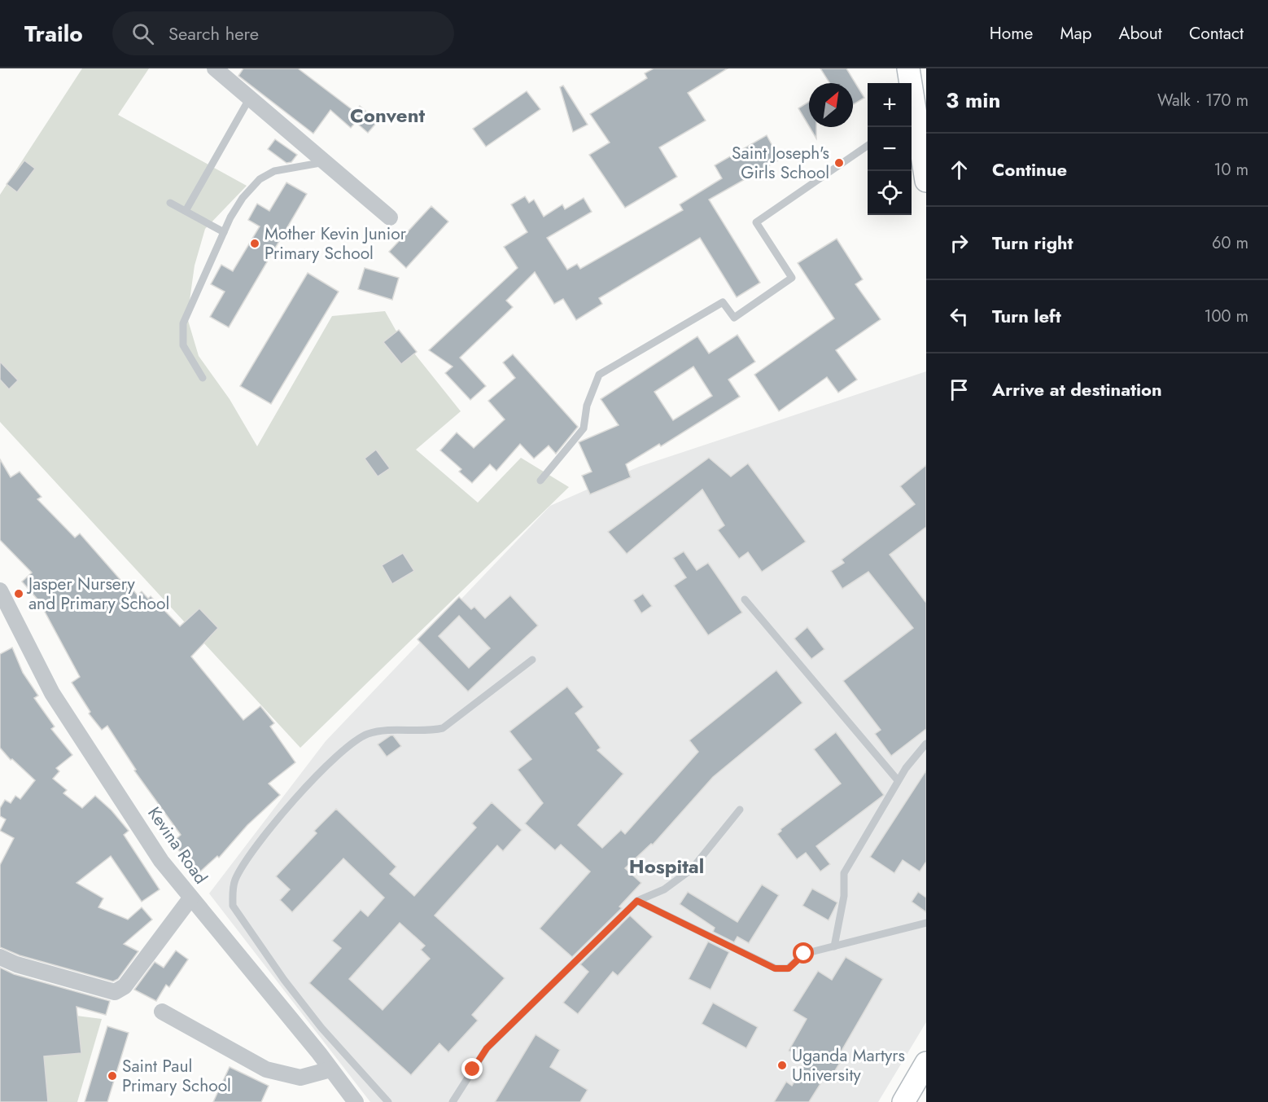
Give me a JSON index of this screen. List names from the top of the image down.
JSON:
{
  "streets": {
    "street": ["Kevina Road"]
  },
  "districts": ["Convent", "Hospital"],
  "places": [
    "Saint Joseph's Girls School",
    "Mother Kevin Junior Primary School",
    "Jasper Nursery and Primary School",
    "Uganda Martyrs University",
    "Saint Paul Primary School"
  ],
  "north": "top right",
  "page": {
    "header": "Trailo",
    "search": "Search here",
    "nav": [
      "Home",
      "Map",
      "About",
      "Contact"
    ],
    "heading": ["3 min", "Walk · 170 m"],
    "map_buttons": ["+", "−"],
    "list": [
      ["Continue", "10 m"],
      ["Turn right", "60 m"],
      ["Turn left", "100 m"],
      "Arrive at destination"
    ]
  }
}
